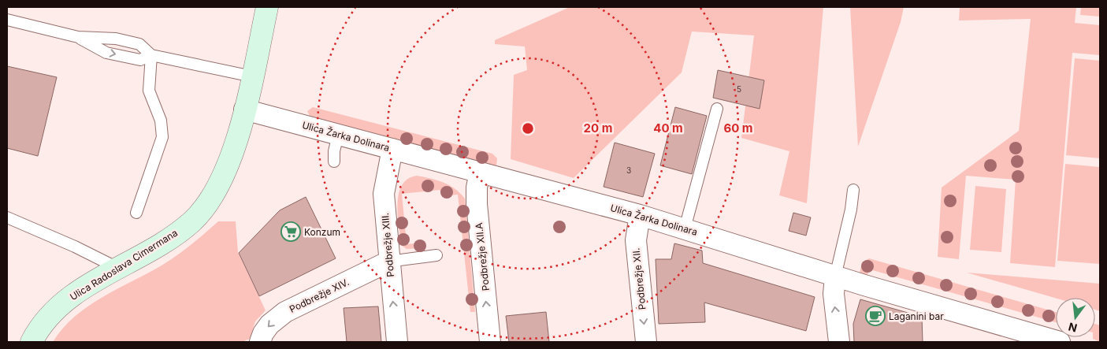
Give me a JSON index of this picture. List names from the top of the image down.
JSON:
{
  "streets": {
    "street": [
      "Ulica Žarka Dolinara",
      "Podbrežje XIII.",
      "Podbrežje XII.A",
      "Ulica Radoslava Cimermana",
      "Podbrežje XII.",
      "Podbrežje XIV."
    ]
  },
  "crossings": [
    ["Ulica Žarka Dolinara", "Podbrežje XIII."],
    ["Ulica Žarka Dolinara", "Podbrežje XII.A"],
    ["Ulica Žarka Dolinara", "Ulica Radoslava Cimermana"],
    ["Ulica Žarka Dolinara", "Podbrežje XII."],
    ["Podbrežje XIII.", "Podbrežje XIV."]
  ],
  "one_way": [
    "Podbrežje XIII.",
    "Podbrežje XII.A",
    "Podbrežje XII.",
    "Podbrežje XIV."
  ],
  "places": {
    "supermarket": ["Konzum"],
    "cafe": ["Laganini bar"]
  },
  "house_numbers": ["5", "3"],
  "north": "bottom",
  "rings": ["20 m", "40 m", "60 m"]
}
